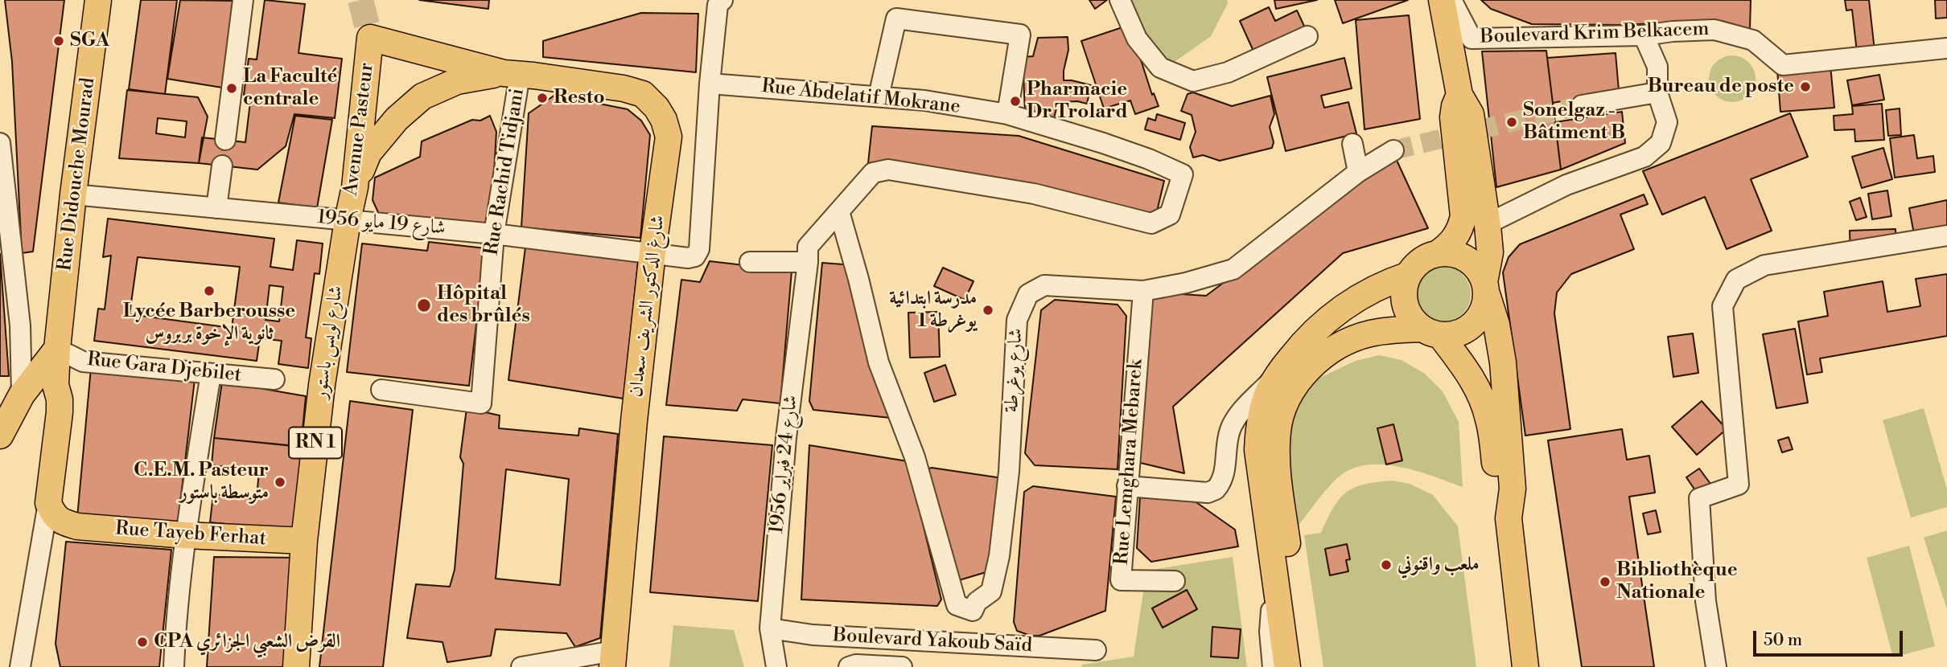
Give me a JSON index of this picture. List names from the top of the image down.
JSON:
{
  "streets": {
    "main road": [
      "Boulevard Krim Belkacem",
      "Avenue Pasteur",
      "Rue Didouche Mourad",
      "شارغ الدكتور الشريف سعدان",
      "شارع لويس باستور",
      "RN 1",
      "Rue Tayeb Ferhat"
    ],
    "street": [
      "Rue Abdelatif Mokrane",
      "Rue Rachid Tidjani",
      "شارع 19 مايو 1956",
      "Rue Gara Djebilet",
      "شارع يوغرطة",
      "Rue Lemghara Mebarek",
      "شارع 24 فبراير 1956",
      "Boulevard Yakoub Saïd"
    ]
  },
  "crossings": [
    ["Rue Abdelatif Mokrane", "شارع 19 مايو 1956"],
    ["Rue Abdelatif Mokrane", "شارع يوغرطة"],
    ["Avenue Pasteur", "شارع 19 مايو 1956"],
    ["Avenue Pasteur", "شارغ الدكتور الشريف سعدان"],
    ["Avenue Pasteur", "شارع لويس باستور"],
    ["Rue Rachid Tidjani", "شارع 19 مايو 1956"],
    ["Rue Rachid Tidjani", "شارغ الدكتور الشريف سعدان"],
    ["Rue Didouche Mourad", "شارع 19 مايو 1956"],
    ["Rue Didouche Mourad", "Rue Gara Djebilet"],
    ["Rue Didouche Mourad", "Rue Tayeb Ferhat"],
    ["شارع 19 مايو 1956", "شارغ الدكتور الشريف سعدان"],
    ["شارع 19 مايو 1956", "شارع لويس باستور"],
    ["شارع لويس باستور", "Rue Tayeb Ferhat"],
    ["شارع يوغرطة", "Rue Lemghara Mebarek"],
    ["شارع 24 فبراير 1956", "Boulevard Yakoub Saïd"]
  ],
  "places": [
    "SGA",
    "Bureau de poste",
    "La Faculté centrale",
    "Resto",
    "Pharmacie Dr Trolard",
    "Sonelgaz - Bâtiment B",
    "Lycée Barberousse ثانوية الإخوة بربروس",
    "Hôpital des brûlés",
    "مدرسة ابتدائية يوغرطة 1",
    "C.E.M. Pasteur متوسطة باستور",
    "ملعب واقنوني",
    "Bibliothèque Nationale",
    "CPA القرض الشعبي الجزائري"
  ],
  "scale_bar": "50 m"
}
